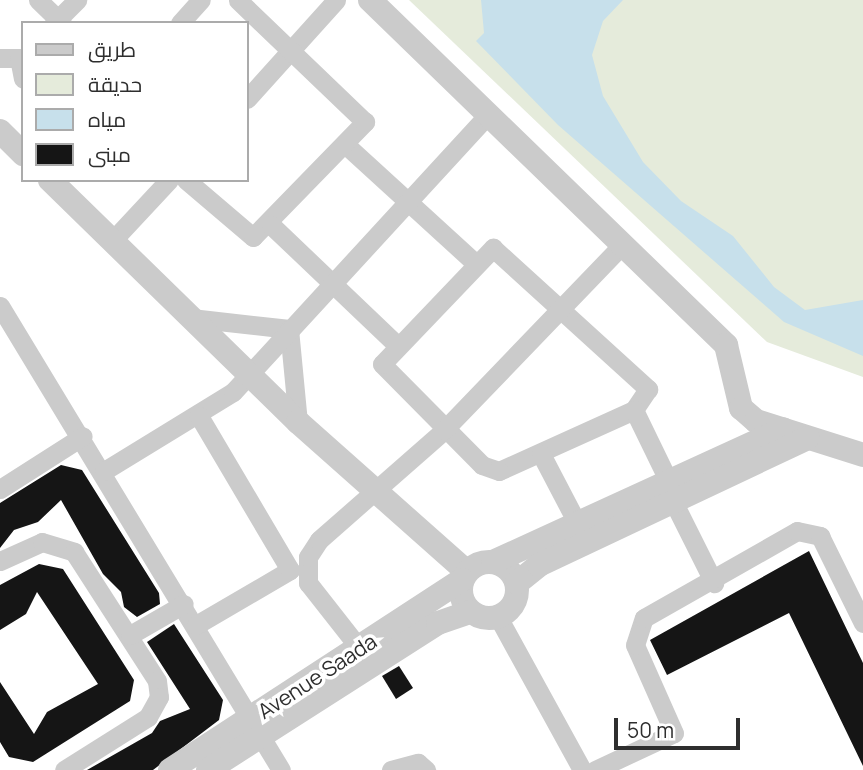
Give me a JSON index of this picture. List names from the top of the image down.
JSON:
{
  "streets": {
    "street": ["Avenue Saada"]
  },
  "legend": [
    "طريق",
    "حديقة",
    "مياه",
    "مبنى"
  ],
  "scale_bar": "50 m"
}
